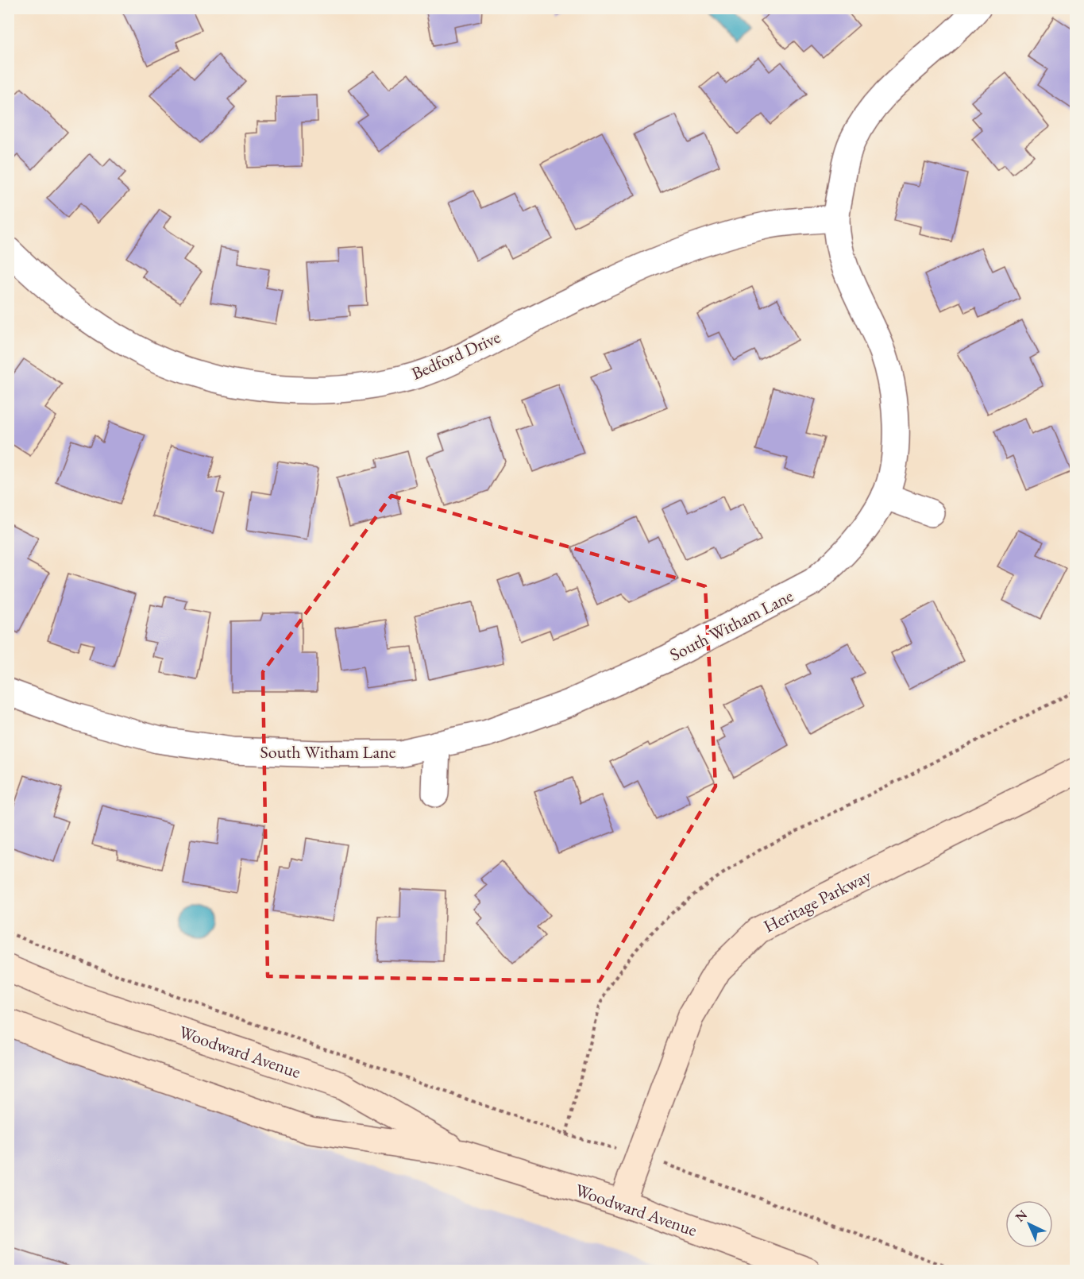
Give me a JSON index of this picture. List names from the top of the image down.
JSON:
{
  "streets": {
    "street": [
      "Bedford Drive",
      "South Witham Lane",
      "Heritage Parkway",
      "Woodward Avenue"
    ]
  },
  "crossings": [
    ["Bedford Drive", "South Witham Lane"],
    ["Heritage Parkway", "Woodward Avenue"]
  ],
  "north": "top left"
}
